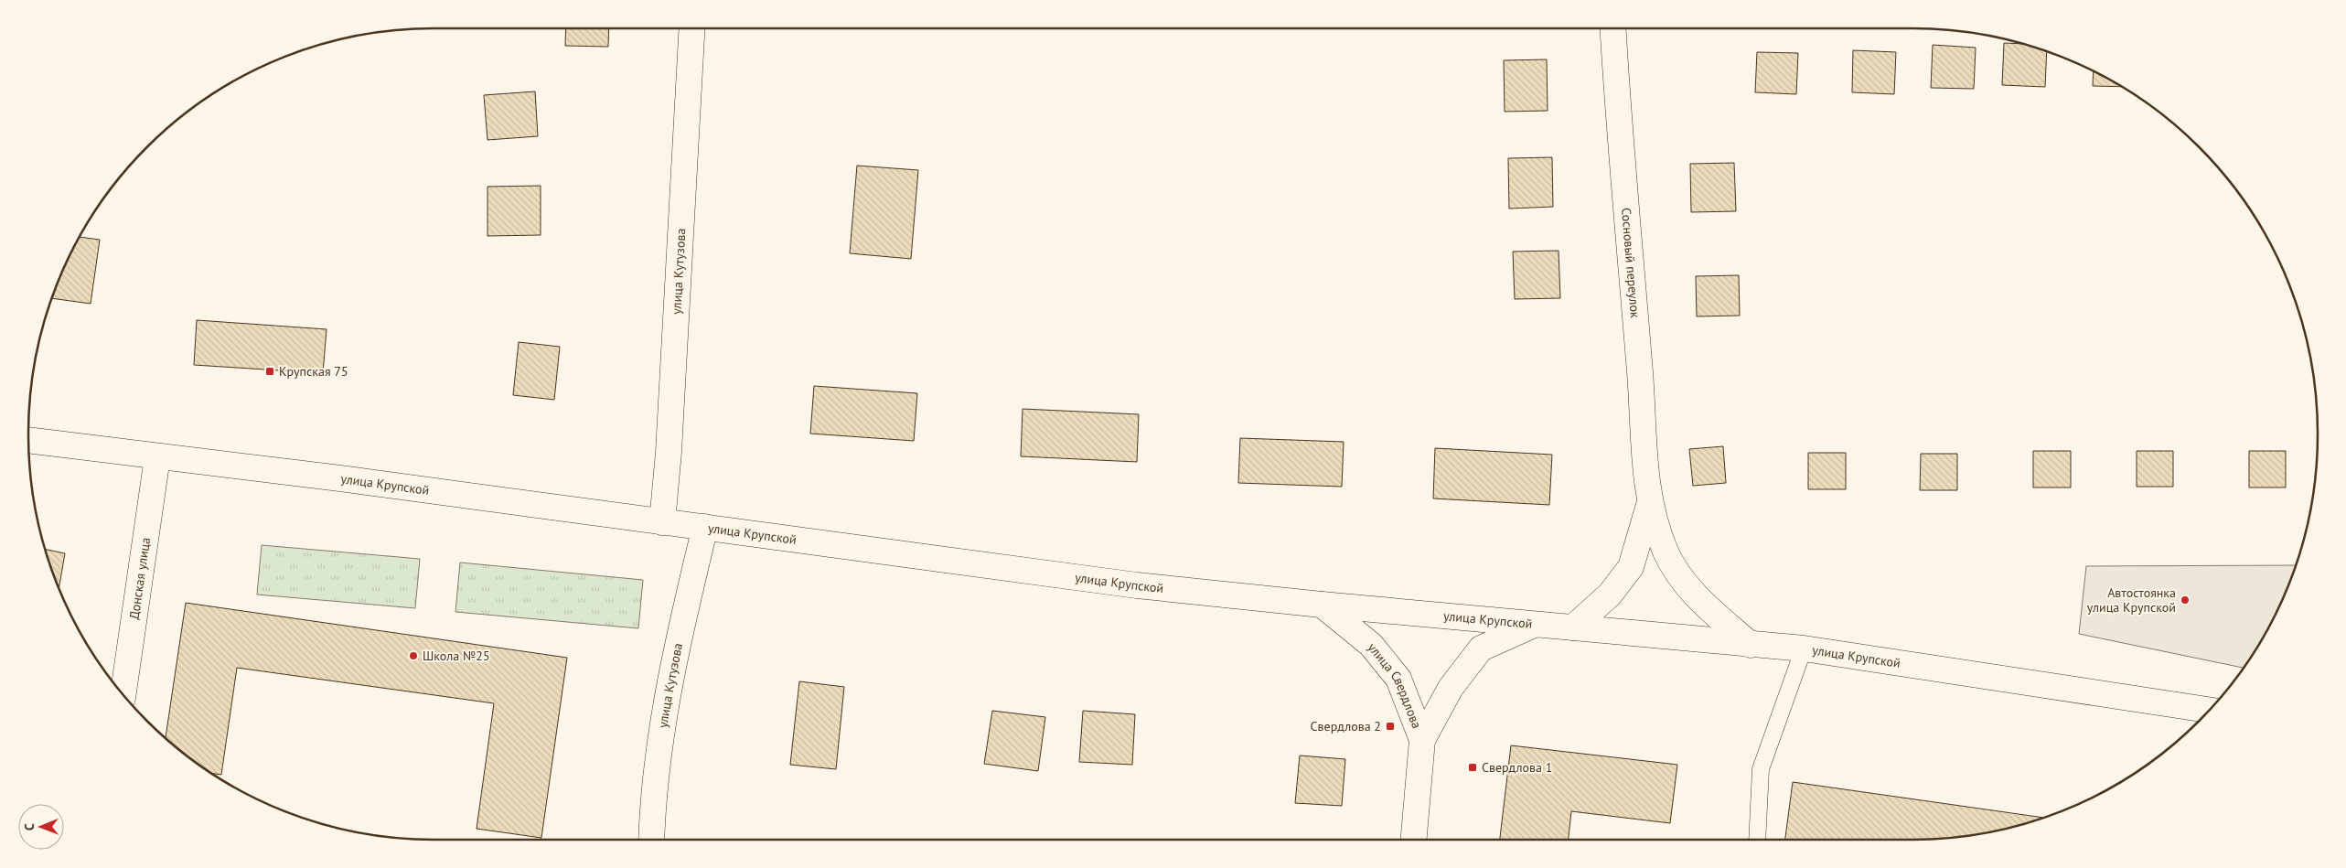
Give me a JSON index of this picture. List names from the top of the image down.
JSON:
{
  "streets": {
    "street": [
      "Сосновый переулок",
      "улица Кутузова",
      "улица Крупской",
      "Донская улица",
      "улица Свердлова"
    ]
  },
  "crossings": [
    ["Сосновый переулок", "улица Крупской"],
    ["улица Кутузова", "улица Крупской"],
    ["улица Крупской", "Донская улица"],
    ["улица Крупской", "улица Свердлова"]
  ],
  "places": {
    "transit": ["Крупская 75", "Свердлова 2", "Свердлова 1"],
    "other": ["Автостоянка улица Крупской", "Школа №25"]
  },
  "north": "left"
}
